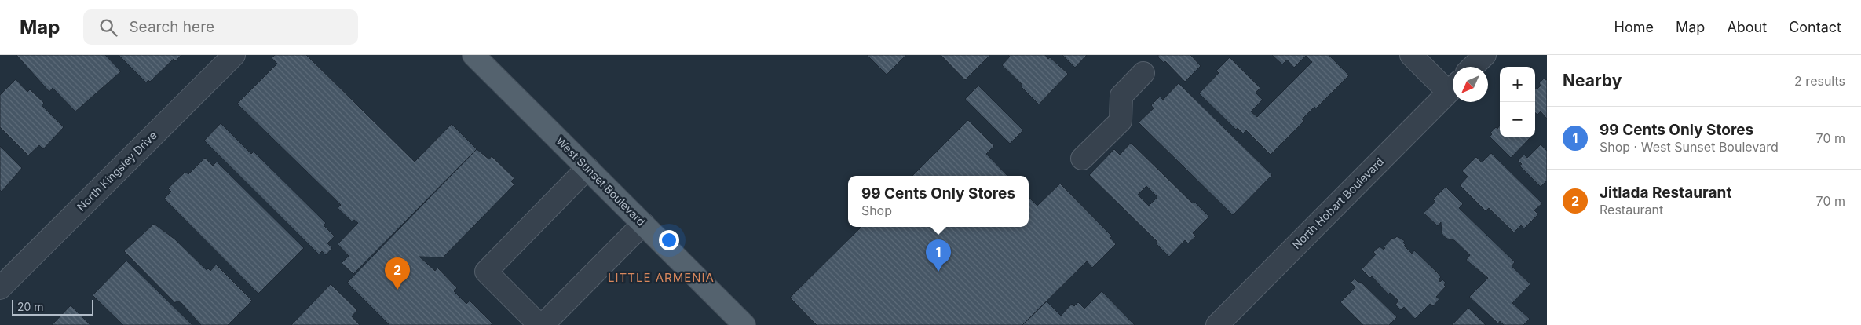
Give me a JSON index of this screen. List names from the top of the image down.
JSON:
{
  "streets": {
    "main road": ["West Sunset Boulevard"],
    "street": ["North Kingsley Drive", "North Hobart Boulevard"]
  },
  "districts": ["LITTLE ARMENIA"],
  "scale_bar": "20 m",
  "north": "bottom left",
  "page": {
    "header": "Map",
    "search": "Search here",
    "nav": [
      "Home",
      "Map",
      "About",
      "Contact"
    ],
    "heading": ["Nearby", "2 results"],
    "map_buttons": ["+", "−"],
    "list": [
      {
        "mark": "1",
        "name": "99 Cents Only Stores",
        "note": "Shop · West Sunset Boulevard",
        "value": "70 m"
      },
      {
        "mark": "2",
        "name": "Jitlada Restaurant",
        "note": "Restaurant",
        "value": "70 m"
      }
    ],
    "popup": ["99 Cents Only Stores", "Shop"],
    "pins": ["1", "2"],
    "scale": "20 m"
  }
}
